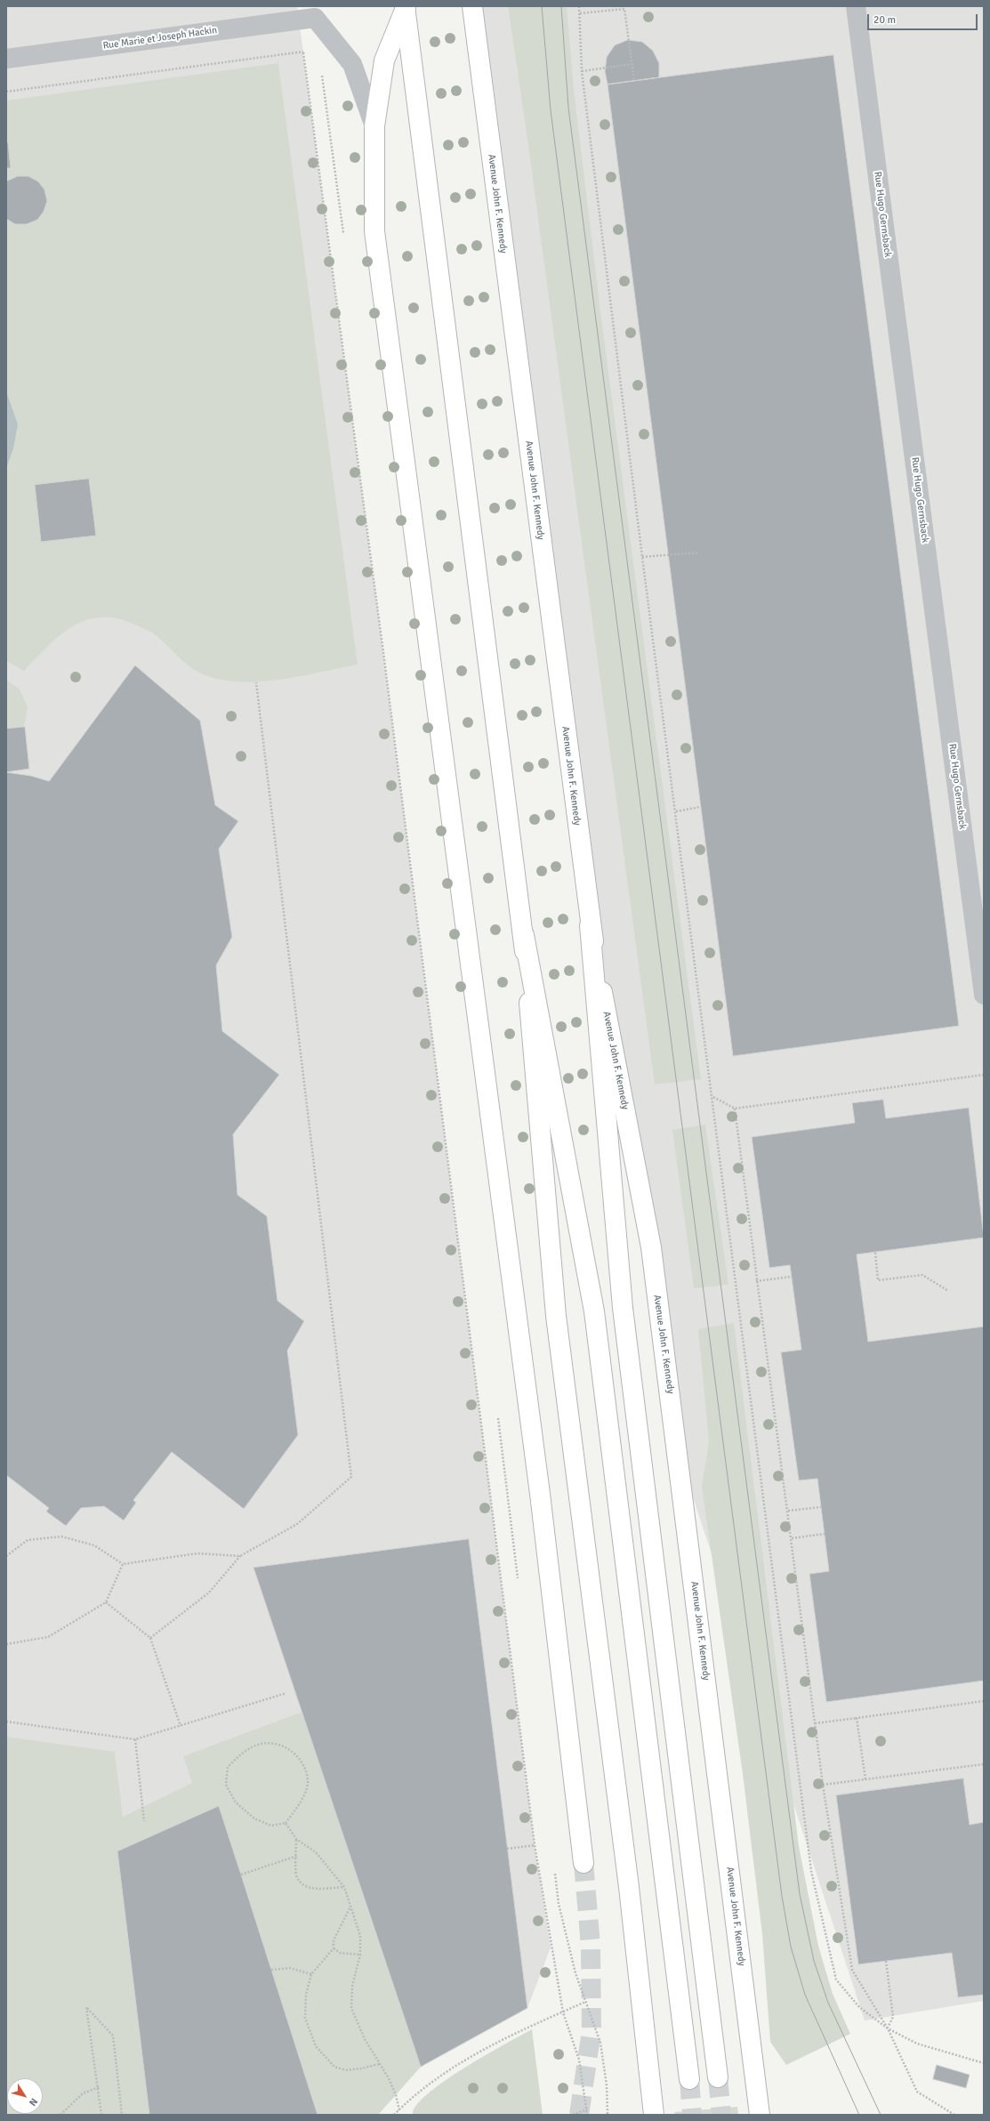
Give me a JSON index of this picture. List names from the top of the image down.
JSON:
{
  "streets": {
    "main road": ["Avenue John F. Kennedy"],
    "street": ["Rue Marie et Joseph Hackin", "Rue Hugo Gernsback"]
  },
  "scale_bar": "20 m",
  "north": "bottom right"
}
